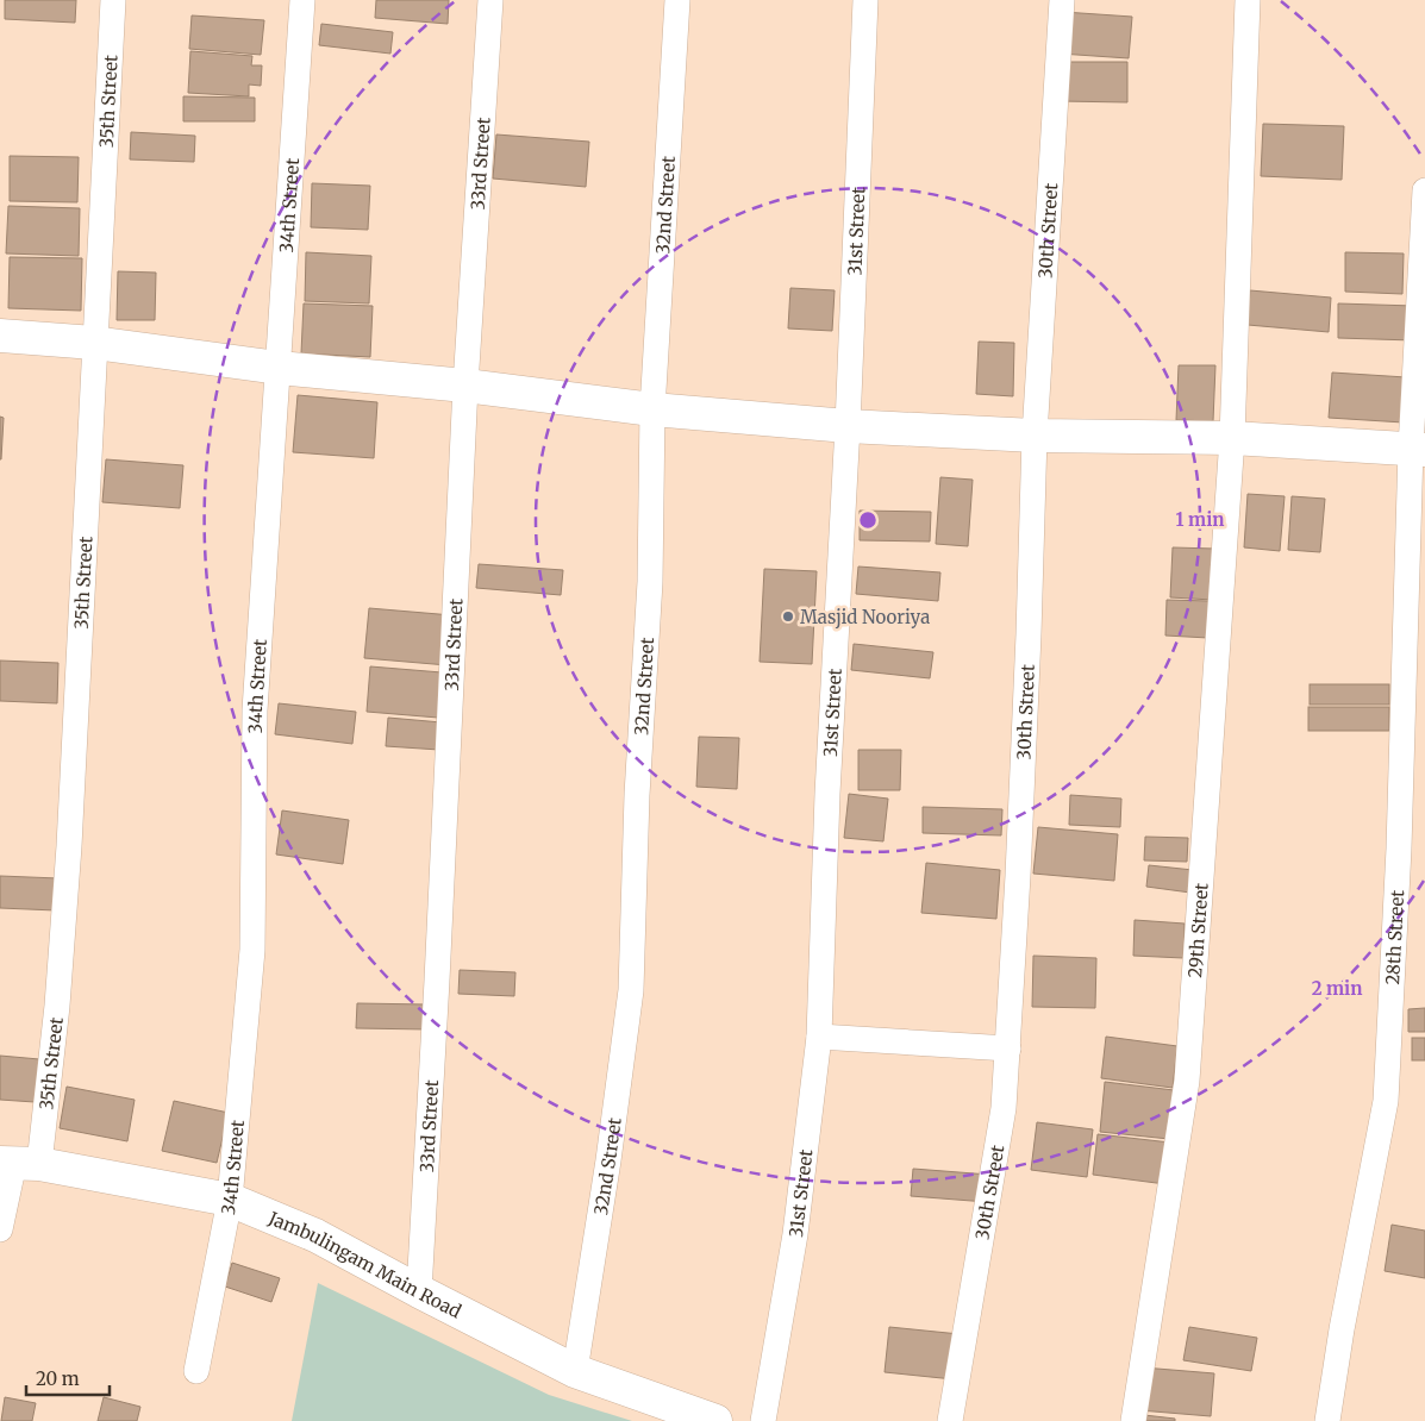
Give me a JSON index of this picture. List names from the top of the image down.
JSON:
{
  "streets": {
    "street": [
      "35th Street",
      "33rd Street",
      "34th Street",
      "32nd Street",
      "31st Street",
      "30th Street",
      "29th Street",
      "28th Street",
      "Jambulingam Main Road"
    ]
  },
  "crossings": [
    ["35th Street", "Jambulingam Main Road"],
    ["33rd Street", "Jambulingam Main Road"],
    ["34th Street", "Jambulingam Main Road"],
    ["32nd Street", "Jambulingam Main Road"]
  ],
  "places": ["Masjid Nooriya"],
  "scale_bar": "20 m",
  "rings": ["1 min", "2 min"]
}
